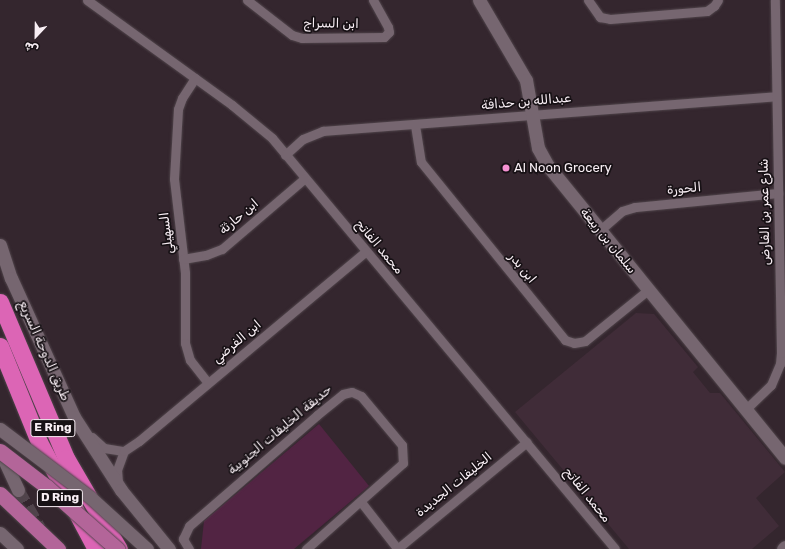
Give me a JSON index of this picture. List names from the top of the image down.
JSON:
{
  "streets": {
    "highway": ["E Ring"],
    "main road": ["D Ring"],
    "street": [
      "ابن السراج",
      "عبدالله بن حذافة",
      "الحورة",
      "شارع عمر بن الفارض",
      "ابن حارثة",
      "السهيلي",
      "سلمان بن ربيعة",
      "محمد الفاتح",
      "ابن بدر",
      "ابن الفرضي",
      "طريق الدوحة السريع",
      "حديقة الخليفات الجنوبية",
      "الخليفات الجديدة"
    ]
  },
  "crossings": [
    ["عبدالله بن حذافة", "شارع عمر بن الفارض"],
    ["عبدالله بن حذافة", "سلمان بن ربيعة"],
    ["عبدالله بن حذافة", "محمد الفاتح"],
    ["عبدالله بن حذافة", "ابن بدر"],
    ["الحورة", "شارع عمر بن الفارض"],
    ["الحورة", "سلمان بن ربيعة"],
    ["شارع عمر بن الفارض", "سلمان بن ربيعة"],
    ["ابن حارثة", "السهيلي"],
    ["ابن حارثة", "محمد الفاتح"],
    ["السهيلي", "محمد الفاتح"],
    ["السهيلي", "ابن الفرضي"],
    ["سلمان بن ربيعة", "ابن بدر"],
    ["محمد الفاتح", "ابن الفرضي"],
    ["محمد الفاتح", "الخليفات الجديدة"],
    ["E Ring", "D Ring"]
  ],
  "places": ["Al Noon Grocery"],
  "north": "bottom"
}
